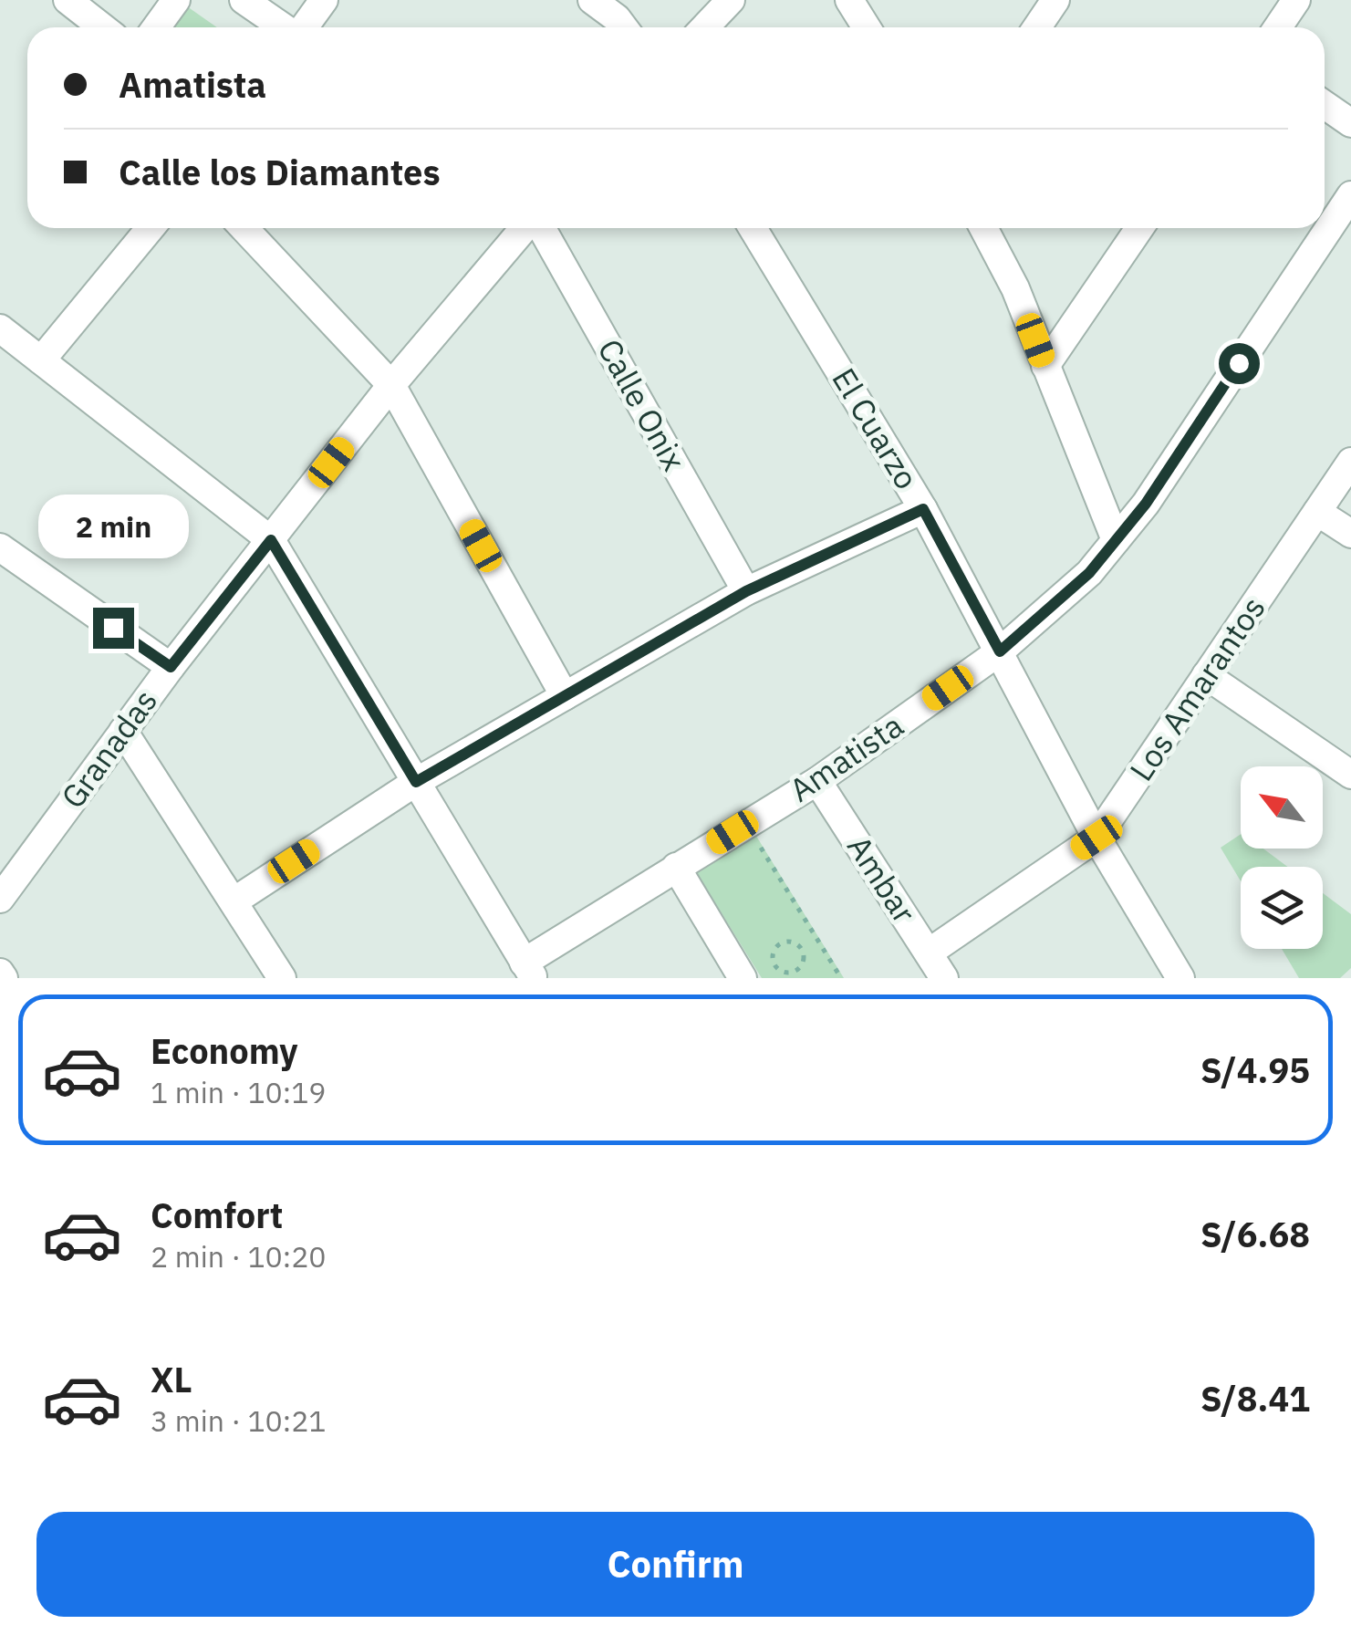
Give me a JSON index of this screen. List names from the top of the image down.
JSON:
{
  "streets": {
    "street": [
      "Calle Onix",
      "El Cuarzo",
      "Los Amarantos",
      "Granadas",
      "Amatista",
      "Ambar"
    ]
  },
  "crossings": [
    ["El Cuarzo", "Los Amarantos"],
    ["El Cuarzo", "Amatista"],
    ["Los Amarantos", "Ambar"],
    ["Amatista", "Ambar"]
  ],
  "north": "top left",
  "page": {
    "banner": ["Amatista", "Calle los Diamantes"],
    "bubble": "2 min",
    "list": [
      {
        "name": "Economy",
        "note": "1 min · 10:19",
        "value": "S/4.95"
      },
      {
        "name": "Comfort",
        "note": "2 min · 10:20",
        "value": "S/6.68"
      },
      {
        "name": "XL",
        "note": "3 min · 10:21",
        "value": "S/8.41"
      }
    ],
    "buttons": "Confirm"
  }
}
